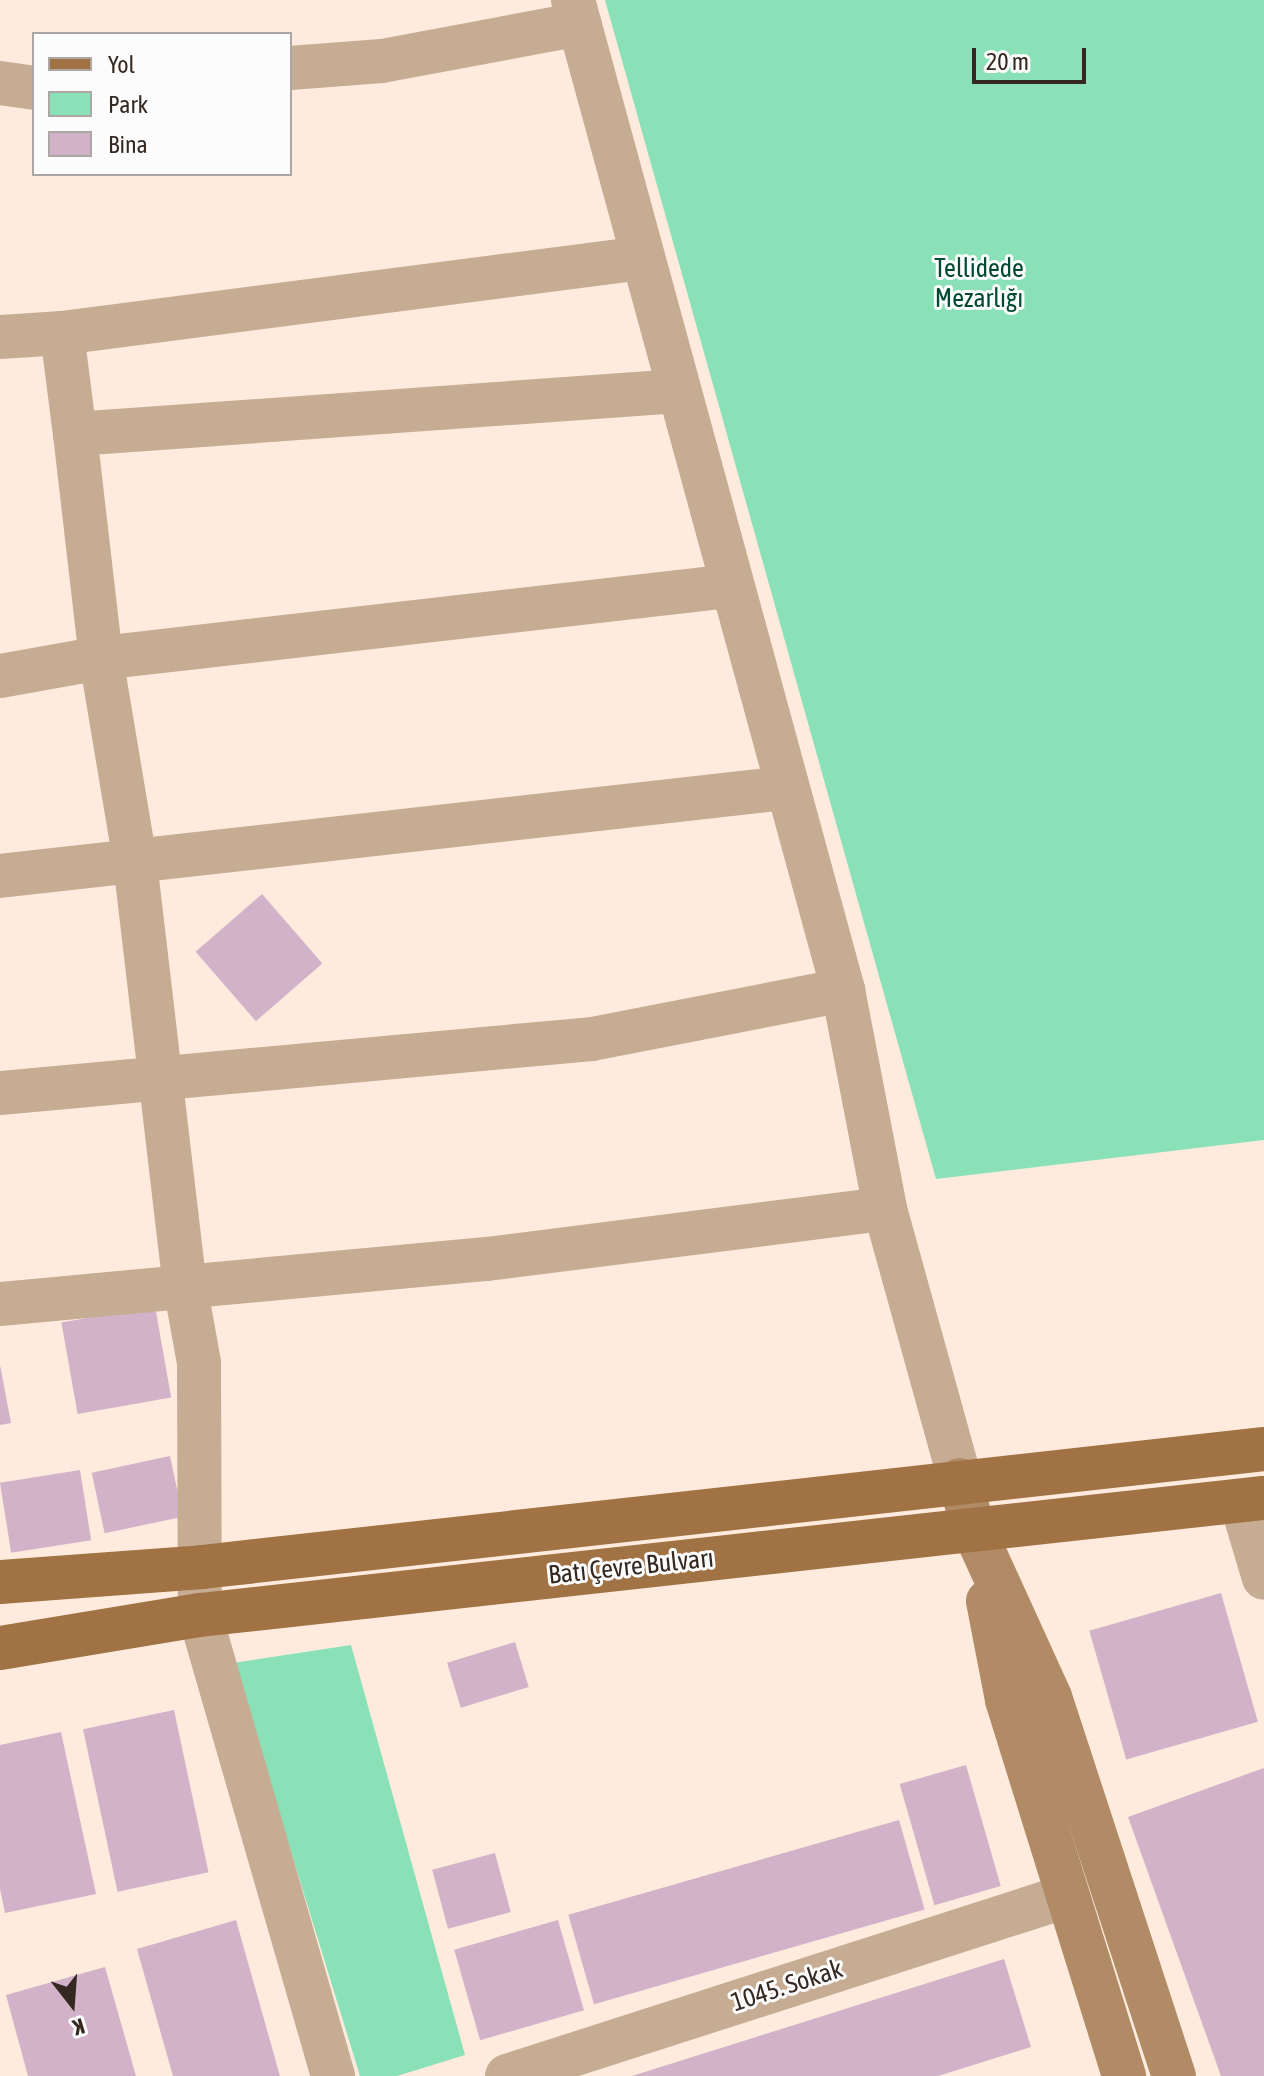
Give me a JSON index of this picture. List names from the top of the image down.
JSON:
{
  "streets": {
    "main road": ["Batı Çevre Bulvarı"],
    "street": ["1045. Sokak"]
  },
  "parks": ["Tellidede Mezarlığı"],
  "legend": ["Yol", "Park", "Bina"],
  "scale_bar": "20 m",
  "north": "bottom"
}
